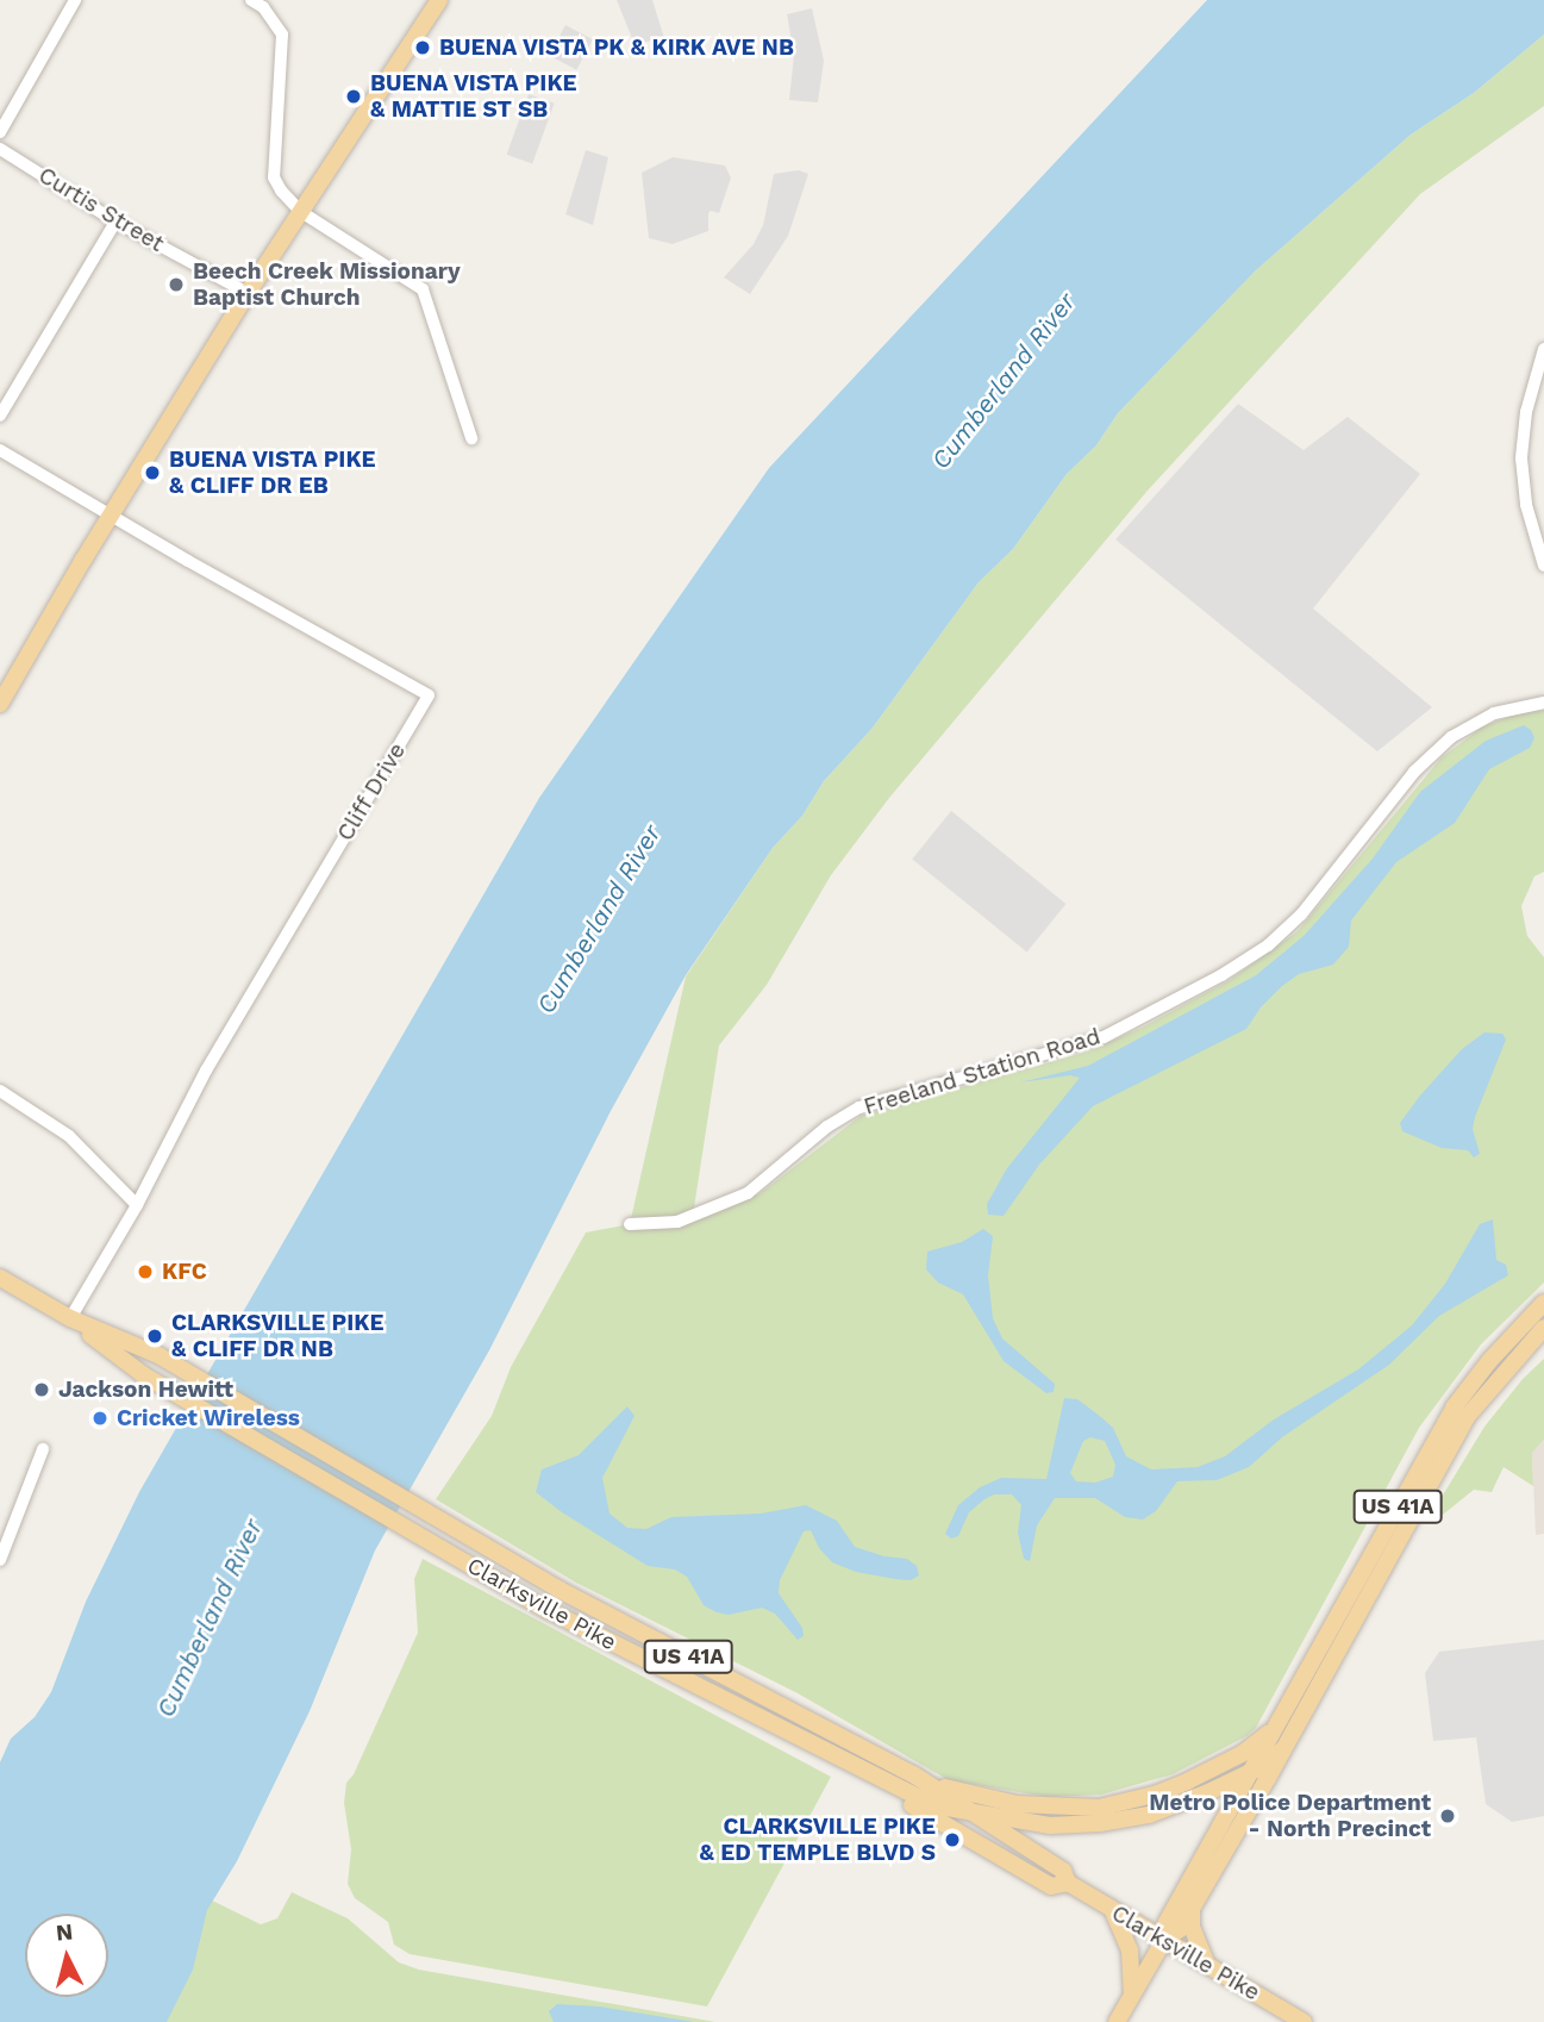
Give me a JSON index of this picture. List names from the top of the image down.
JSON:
{
  "streets": {
    "main road": ["US 41A", "Clarksville Pike"],
    "street": ["Curtis Street", "Cliff Drive", "Freeland Station Road"]
  },
  "crossings": [
    ["Cliff Drive", "Clarksville Pike"],
    ["US 41A", "Clarksville Pike"]
  ],
  "water": ["Cumberland River"],
  "places": [
    "BUENA VISTA PK & KIRK AVE NB",
    "BUENA VISTA PIKE & MATTIE ST SB",
    "Beech Creek Missionary Baptist Church",
    "BUENA VISTA PIKE & CLIFF DR EB",
    "KFC",
    "CLARKSVILLE PIKE & CLIFF DR NB",
    "Jackson Hewitt",
    "Cricket Wireless",
    "Metro Police Department - North Precinct",
    "CLARKSVILLE PIKE & ED TEMPLE BLVD S"
  ],
  "north": "top"
}
